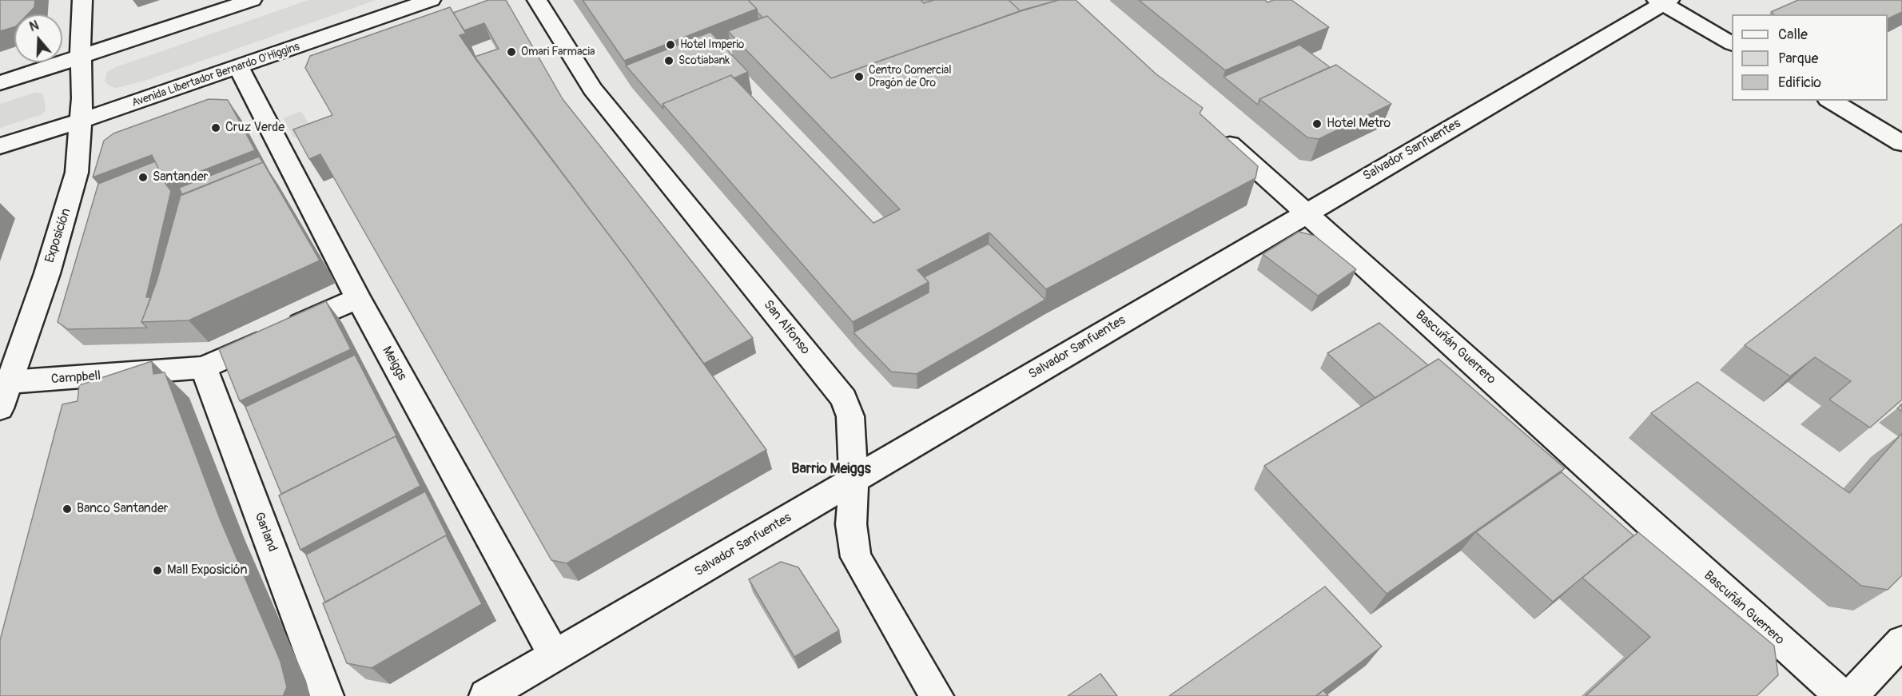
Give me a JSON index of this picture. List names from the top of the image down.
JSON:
{
  "streets": {
    "street": [
      "Avenida Libertador Bernardo O'Higgins",
      "Salvador Sanfuentes",
      "Exposición",
      "San Alfonso",
      "Bascuñán Guerrero",
      "Meiggs",
      "Campbell",
      "Garland"
    ]
  },
  "crossings": [
    ["Avenida Libertador Bernardo O'Higgins", "Exposición"],
    ["Avenida Libertador Bernardo O'Higgins", "Meiggs"],
    ["Salvador Sanfuentes", "San Alfonso"],
    ["Salvador Sanfuentes", "Bascuñán Guerrero"],
    ["Salvador Sanfuentes", "Meiggs"],
    ["Exposición", "Campbell"],
    ["Meiggs", "Campbell"],
    ["Campbell", "Garland"]
  ],
  "districts": ["Barrio Meiggs"],
  "places": [
    "Hotel Imperio",
    "Omari Farmacia",
    "Scotiabank",
    "Centro Comercial Dragón de Oro",
    "Hotel Metro",
    "Cruz Verde",
    "Santander",
    "Banco Santander",
    "Mall Exposición"
  ],
  "legend": ["Calle", "Parque", "Edificio"],
  "north": "top"
}
